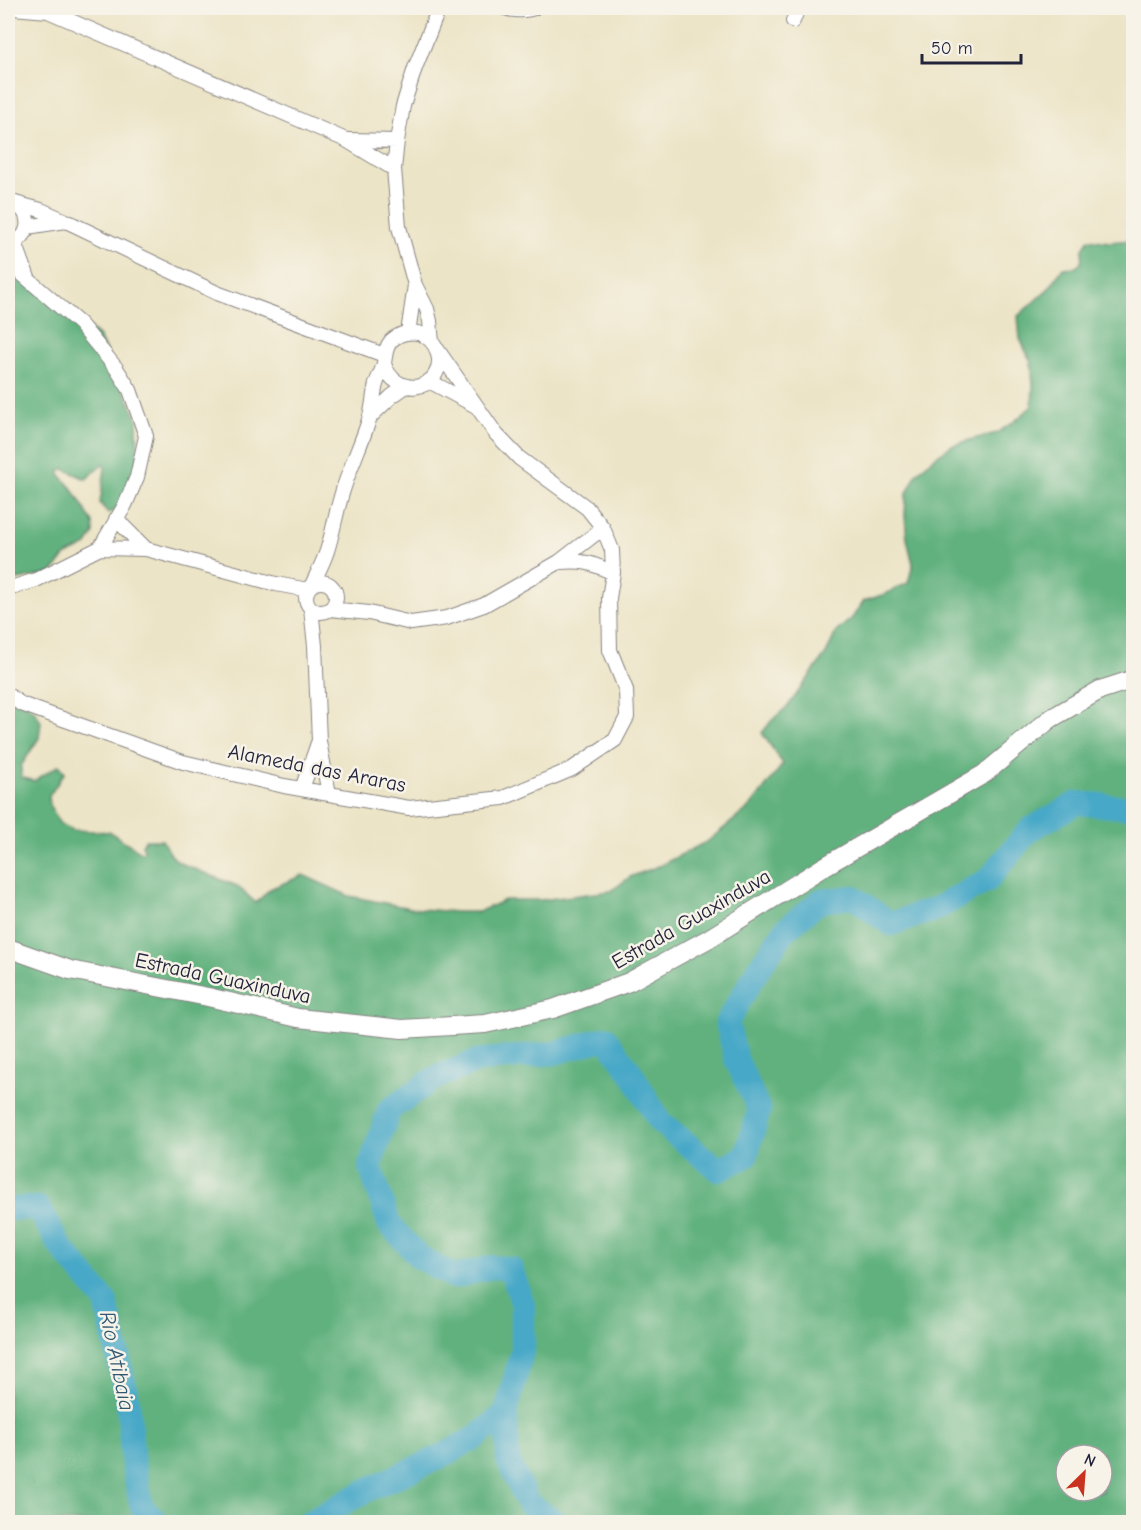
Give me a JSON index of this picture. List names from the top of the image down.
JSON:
{
  "streets": {
    "street": ["Alameda das Araras", "Estrada Guaxinduva"]
  },
  "water": ["Rio Atibaia"],
  "scale_bar": "50 m",
  "north": "top right"
}
